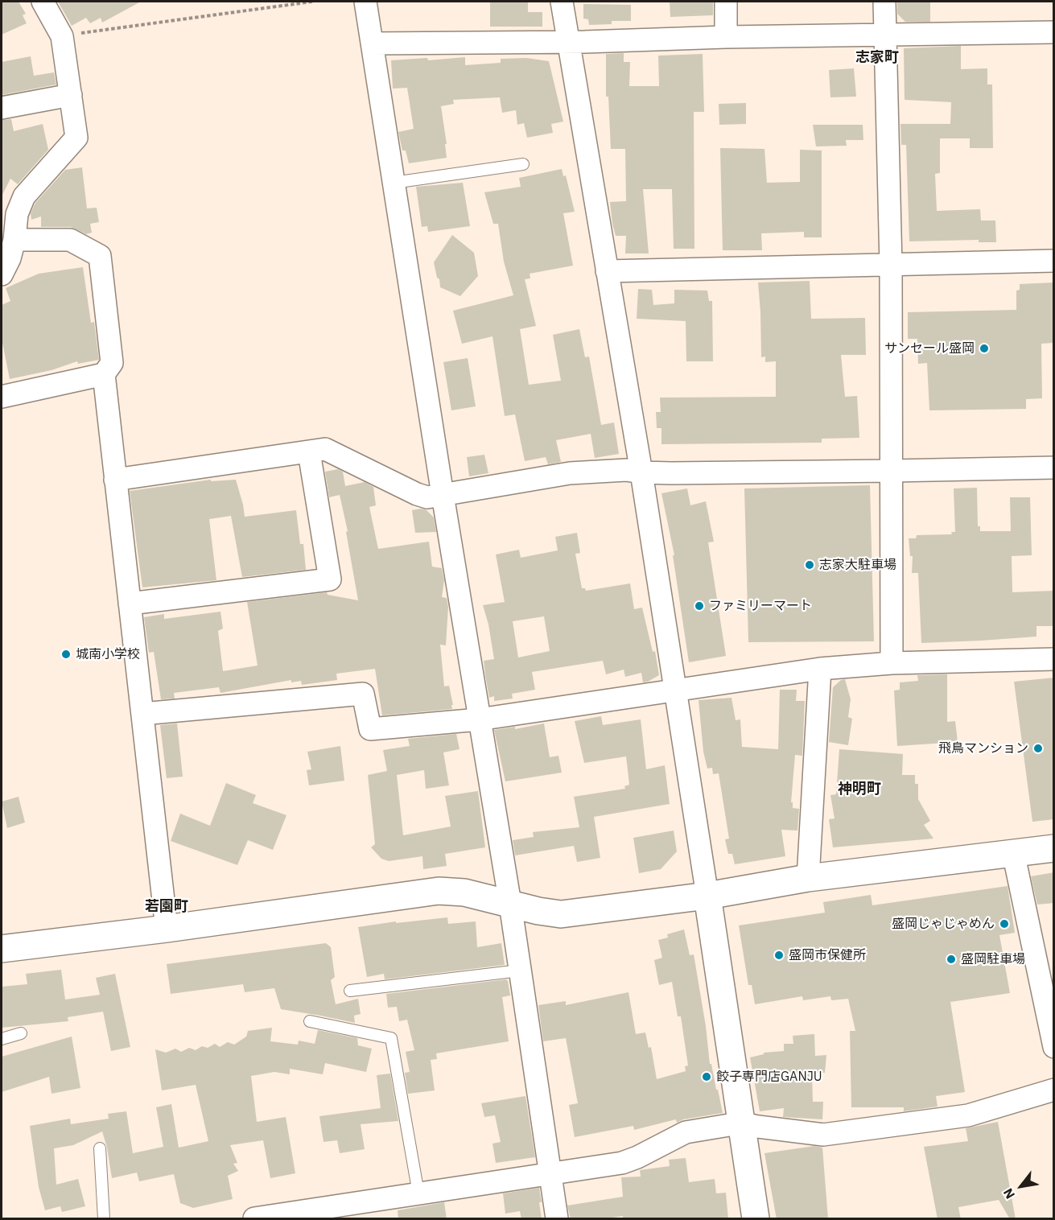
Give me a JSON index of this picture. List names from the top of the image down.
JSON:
{
  "districts": ["志家町", "神明町", "若園町"],
  "places": [
    "サンセール盛岡",
    "志家大駐車場",
    "ファミリーマート",
    "城南小学校",
    "飛鳥マンション",
    "盛岡じゃじゃめん",
    "盛岡市保健所",
    "盛岡駐車場",
    "餃子専門店GANJU"
  ],
  "north": "bottom left"
}
